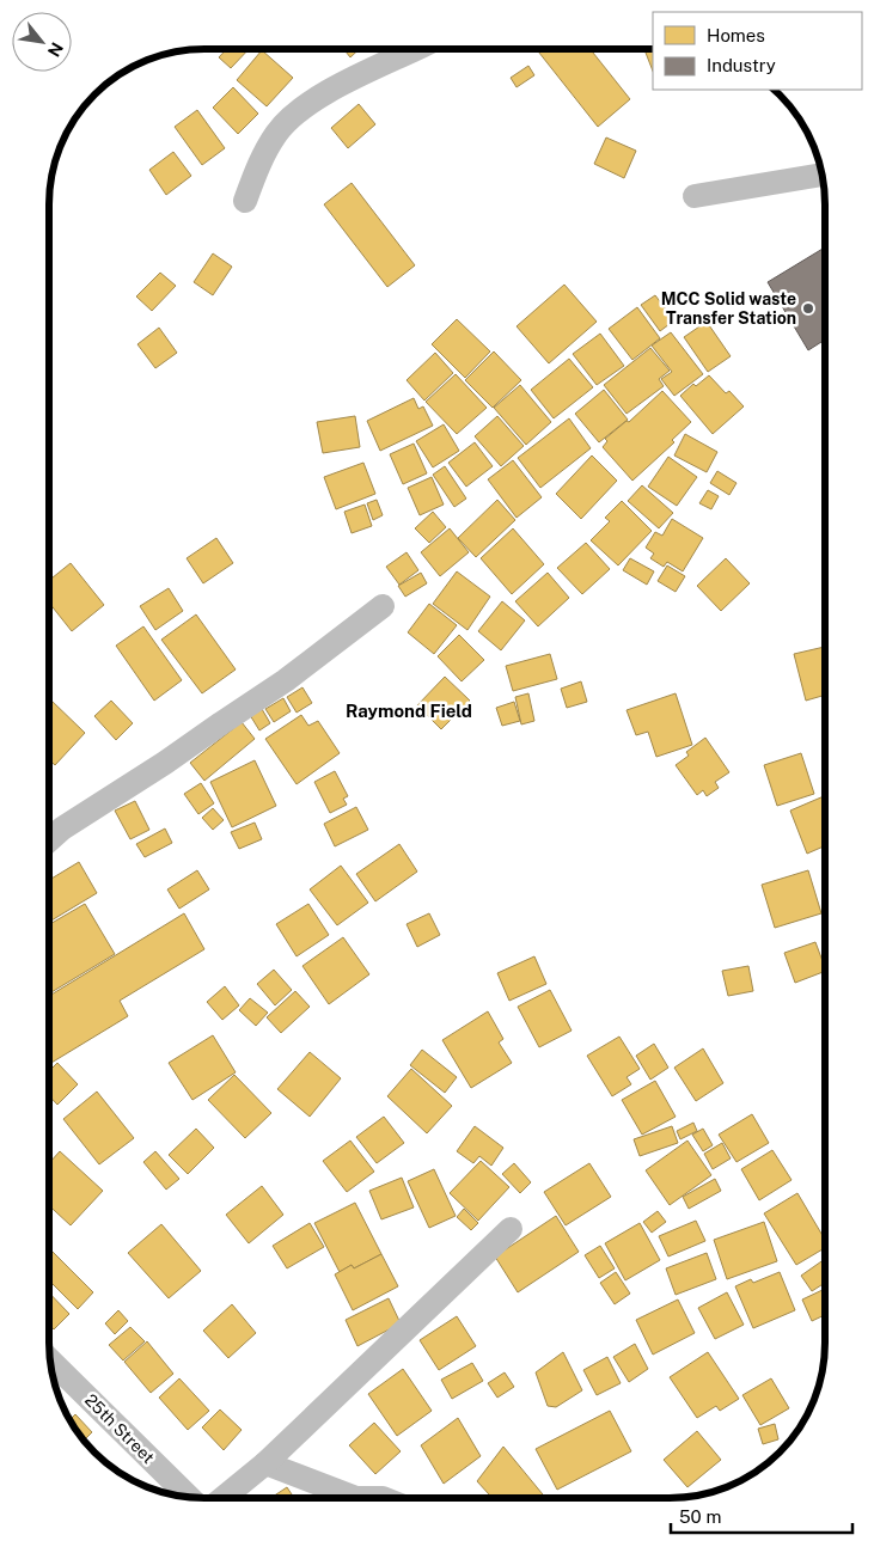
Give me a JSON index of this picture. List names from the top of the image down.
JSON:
{
  "streets": {
    "street": ["25th Street"]
  },
  "districts": ["Raymond Field"],
  "places": ["MCC Solid waste Transfer Station"],
  "legend": ["Homes", "Industry"],
  "scale_bar": "50 m",
  "north": "bottom right"
}
